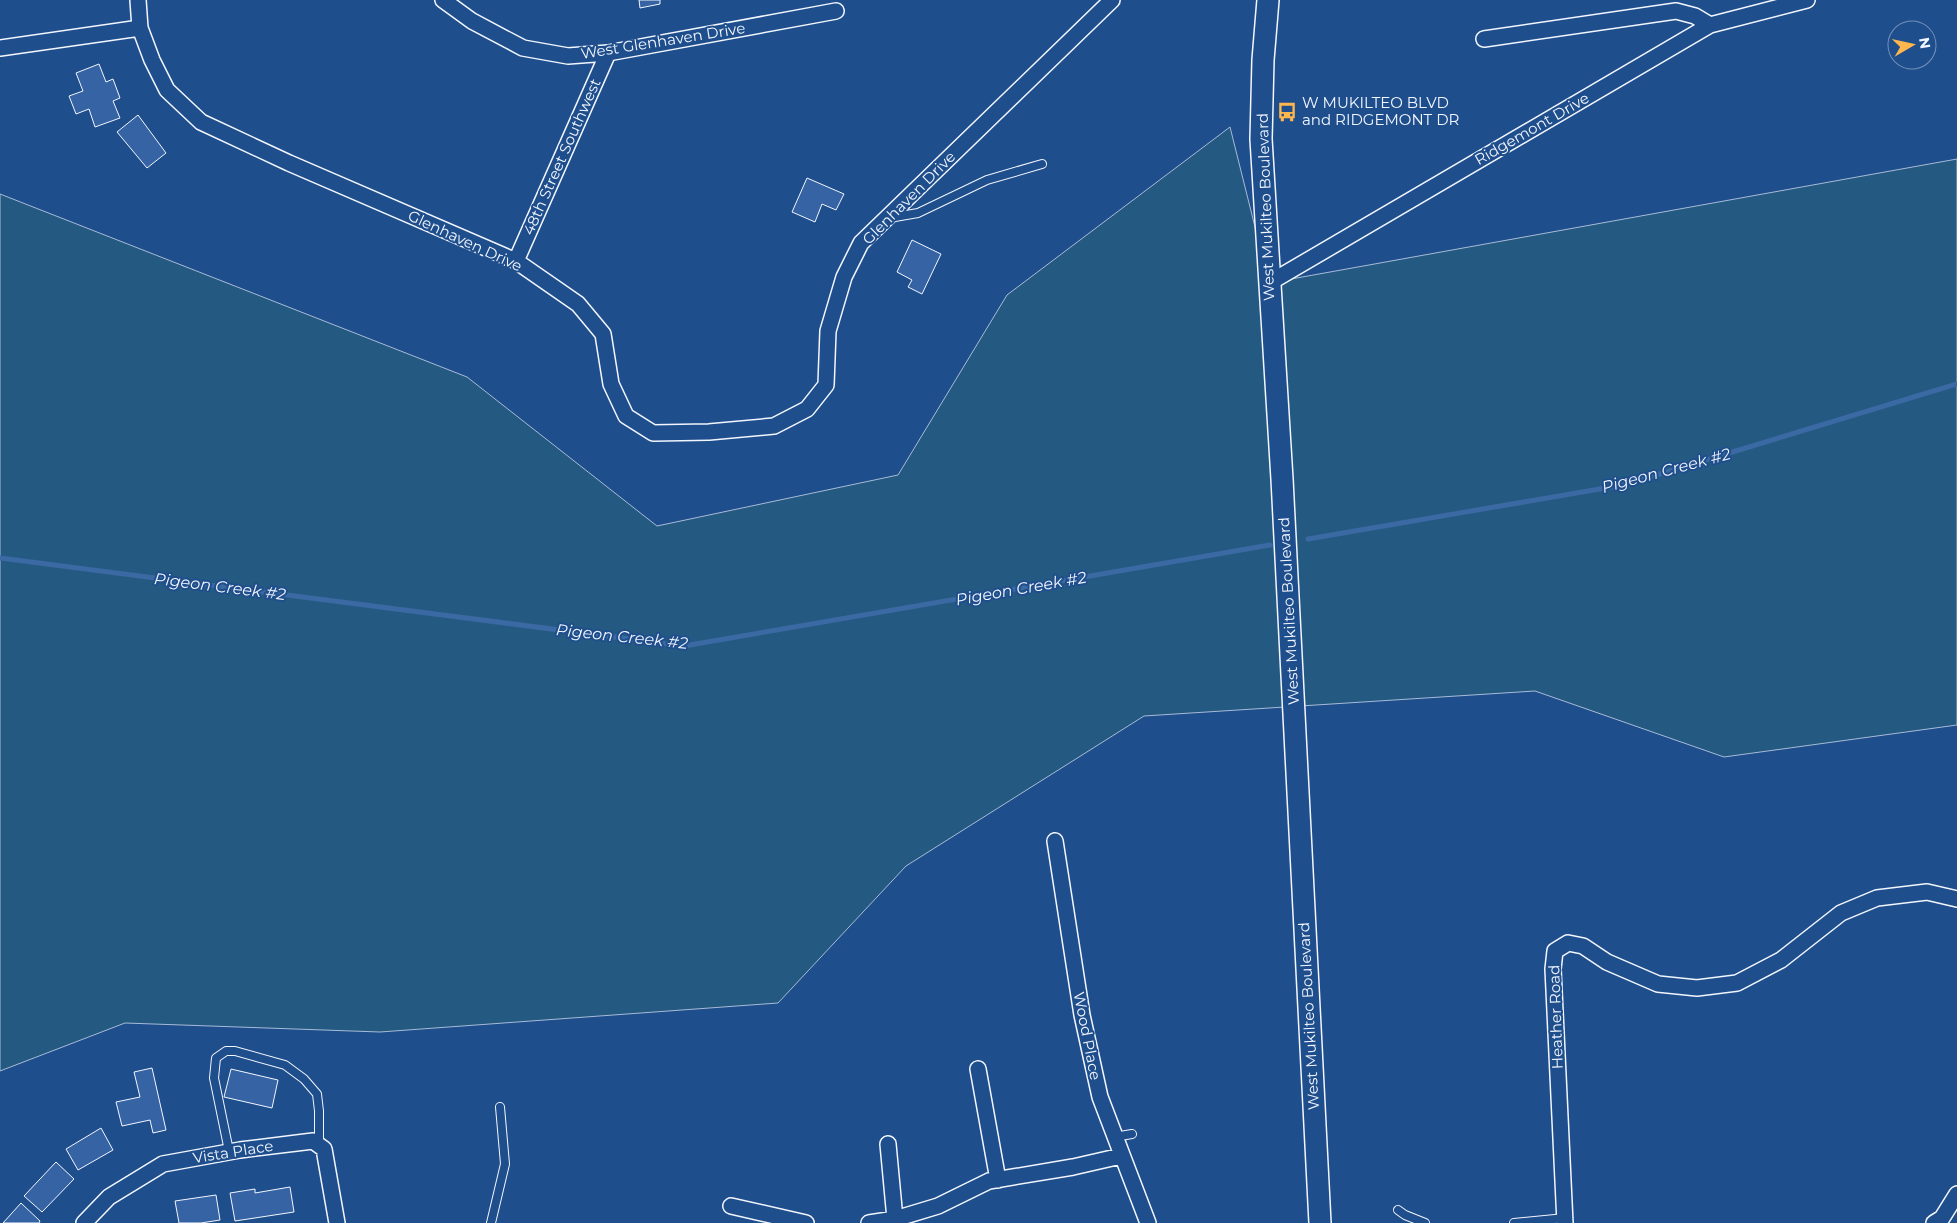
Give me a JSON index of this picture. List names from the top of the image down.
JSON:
{
  "streets": {
    "main road": ["West Mukilteo Boulevard"],
    "street": [
      "West Glenhaven Drive",
      "Ridgemont Drive",
      "48th Street Southwest",
      "Glenhaven Drive",
      "Heather Road",
      "Wood Place",
      "Vista Place"
    ]
  },
  "crossings": [
    ["West Glenhaven Drive", "48th Street Southwest"],
    ["Ridgemont Drive", "West Mukilteo Boulevard"],
    ["48th Street Southwest", "Glenhaven Drive"]
  ],
  "water": ["Pigeon Creek #2"],
  "places": {
    "bus stop": ["W MUKILTEO BLVD and RIDGEMONT DR"]
  },
  "north": "right"
}
